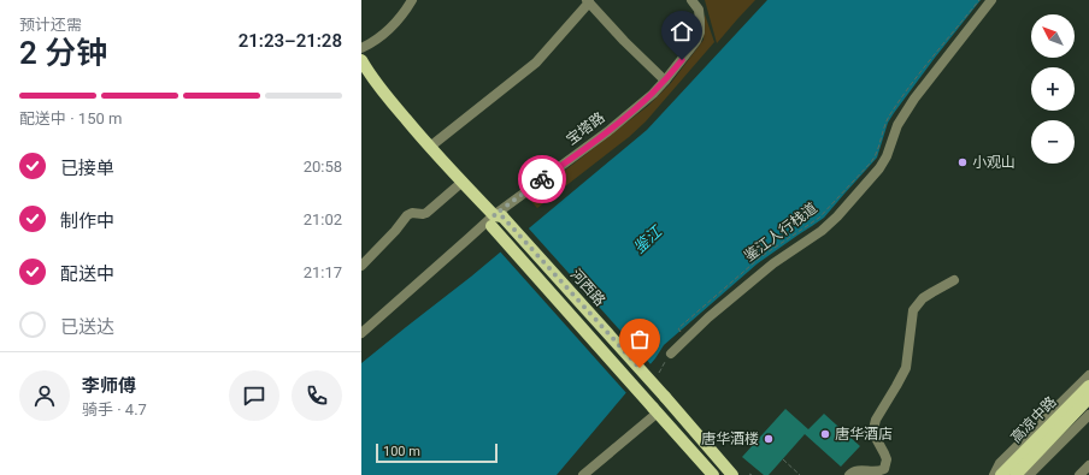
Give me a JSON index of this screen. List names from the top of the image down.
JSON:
{
  "streets": {
    "main road": ["河西路", "高凉中路"],
    "street": ["宝塔路"],
    "path": ["鉴江人行栈道"]
  },
  "crossings": [
    ["宝塔路", "河西路"]
  ],
  "water": ["鉴江"],
  "places": ["小观山", "唐华酒店", "唐华酒楼"],
  "scale_bar": "100 m",
  "north": "top left",
  "page": {
    "heading": ["2 分钟", "预计还需", "21:23–21:28"],
    "panel": ["李师傅", "骑手 · 4.7"],
    "map_buttons": ["+", "−"],
    "bar": "配送中 · 150 m",
    "list": [
      ["已接单", "20:58"],
      ["制作中", "21:02"],
      ["配送中", "21:17"],
      "已送达"
    ],
    "scale": "100 m"
  }
}
